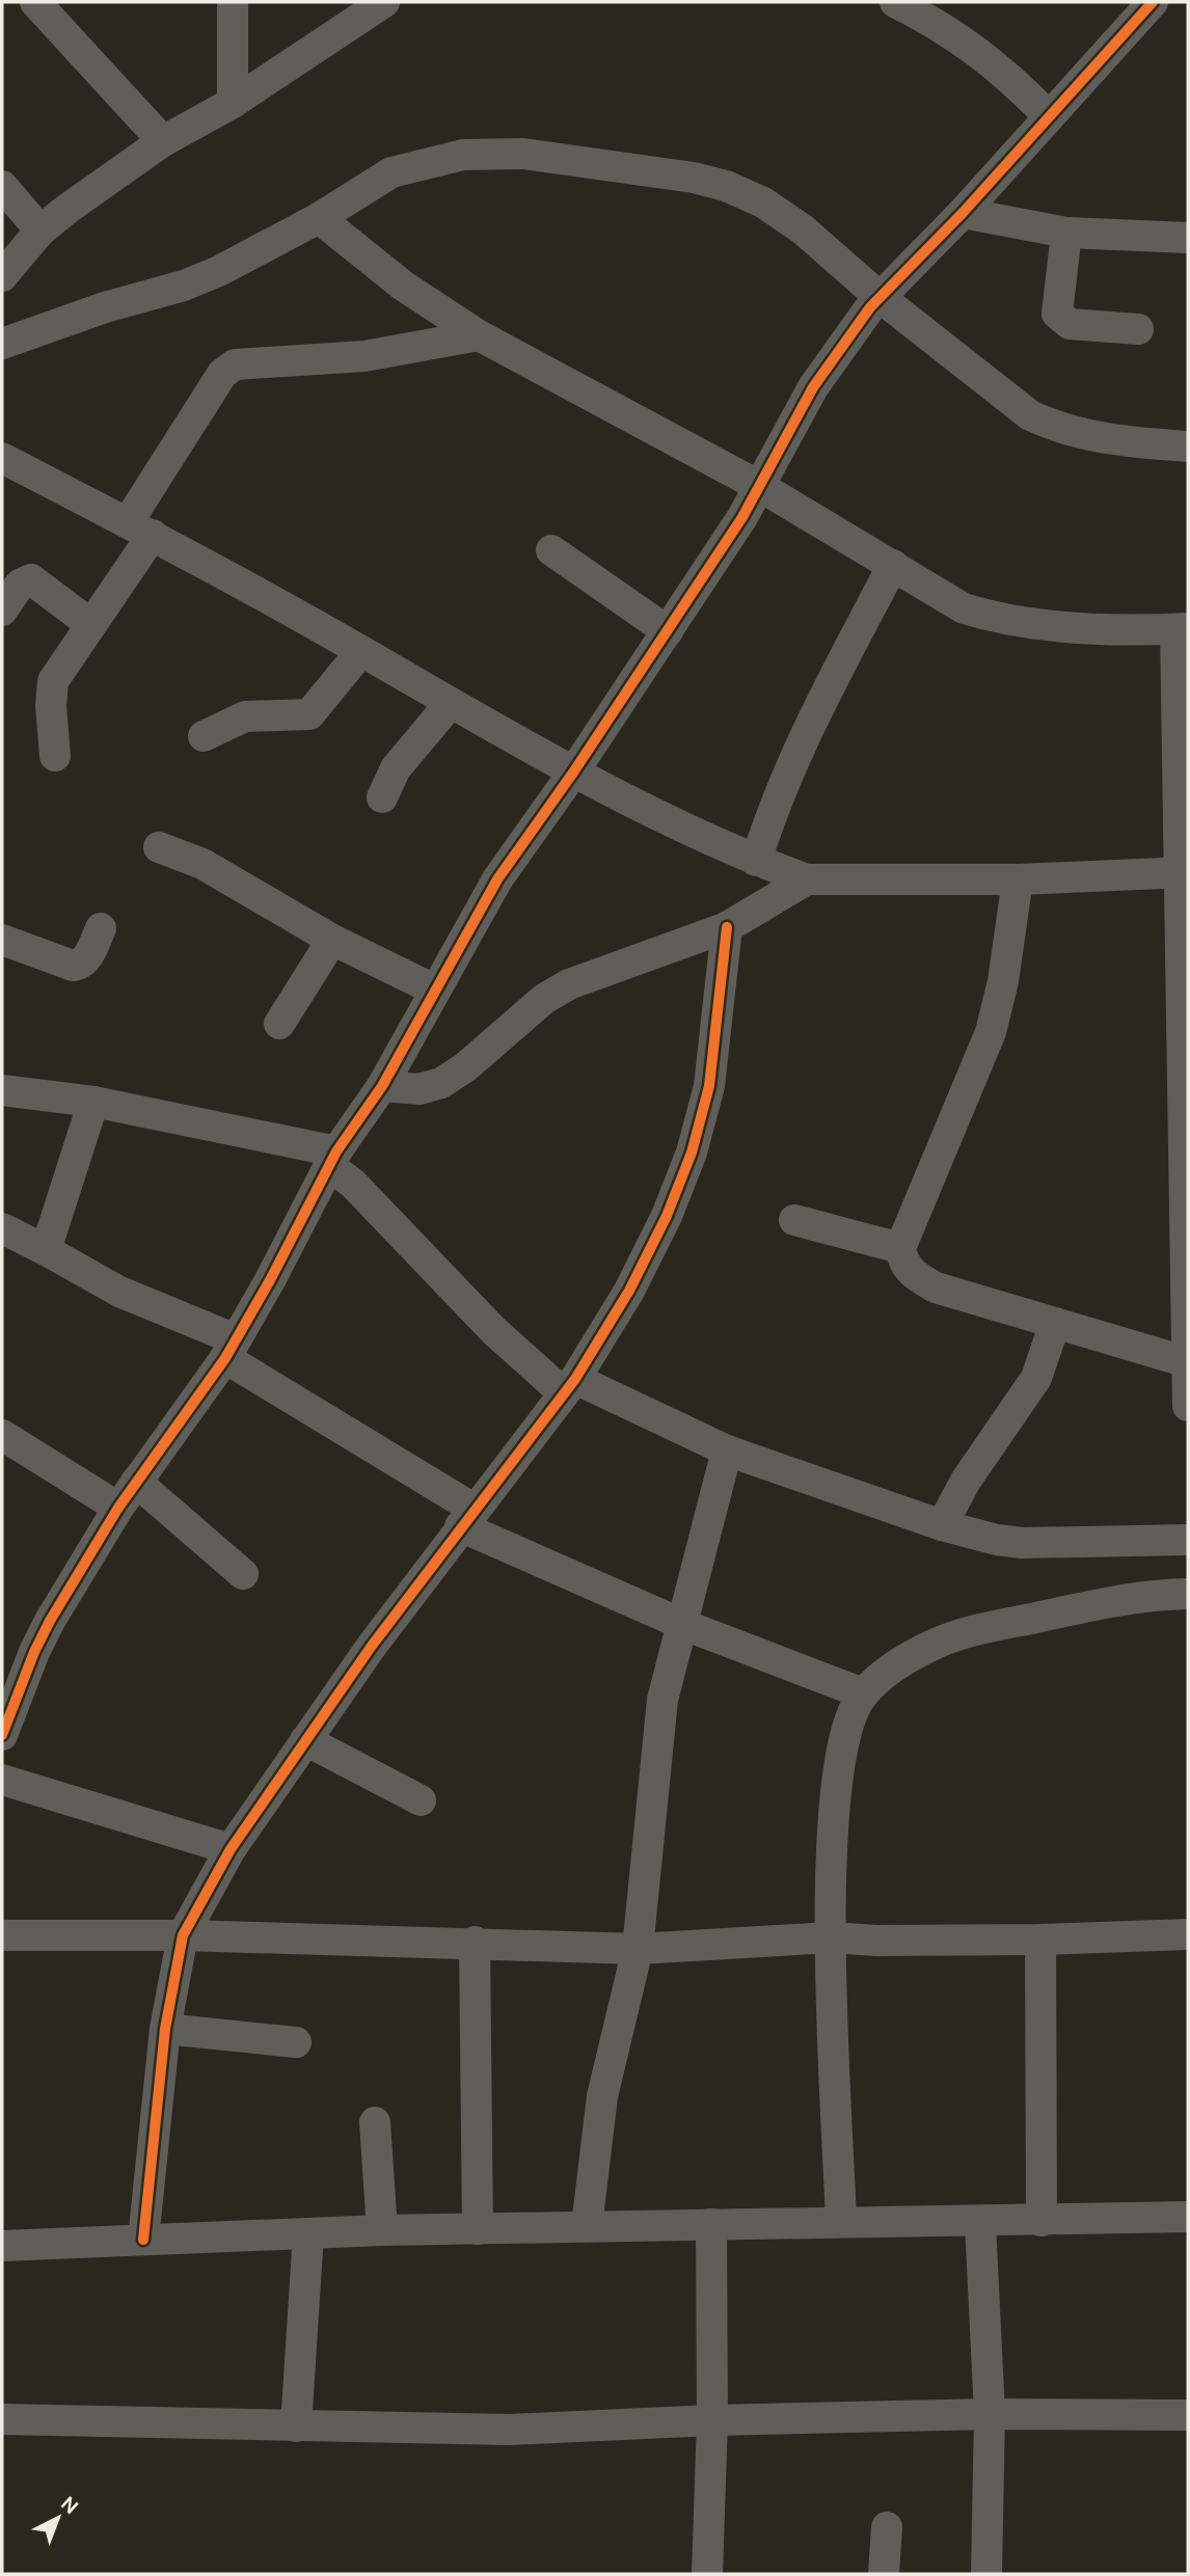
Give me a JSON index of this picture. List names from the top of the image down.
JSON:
{
  "north": "top right"
}
